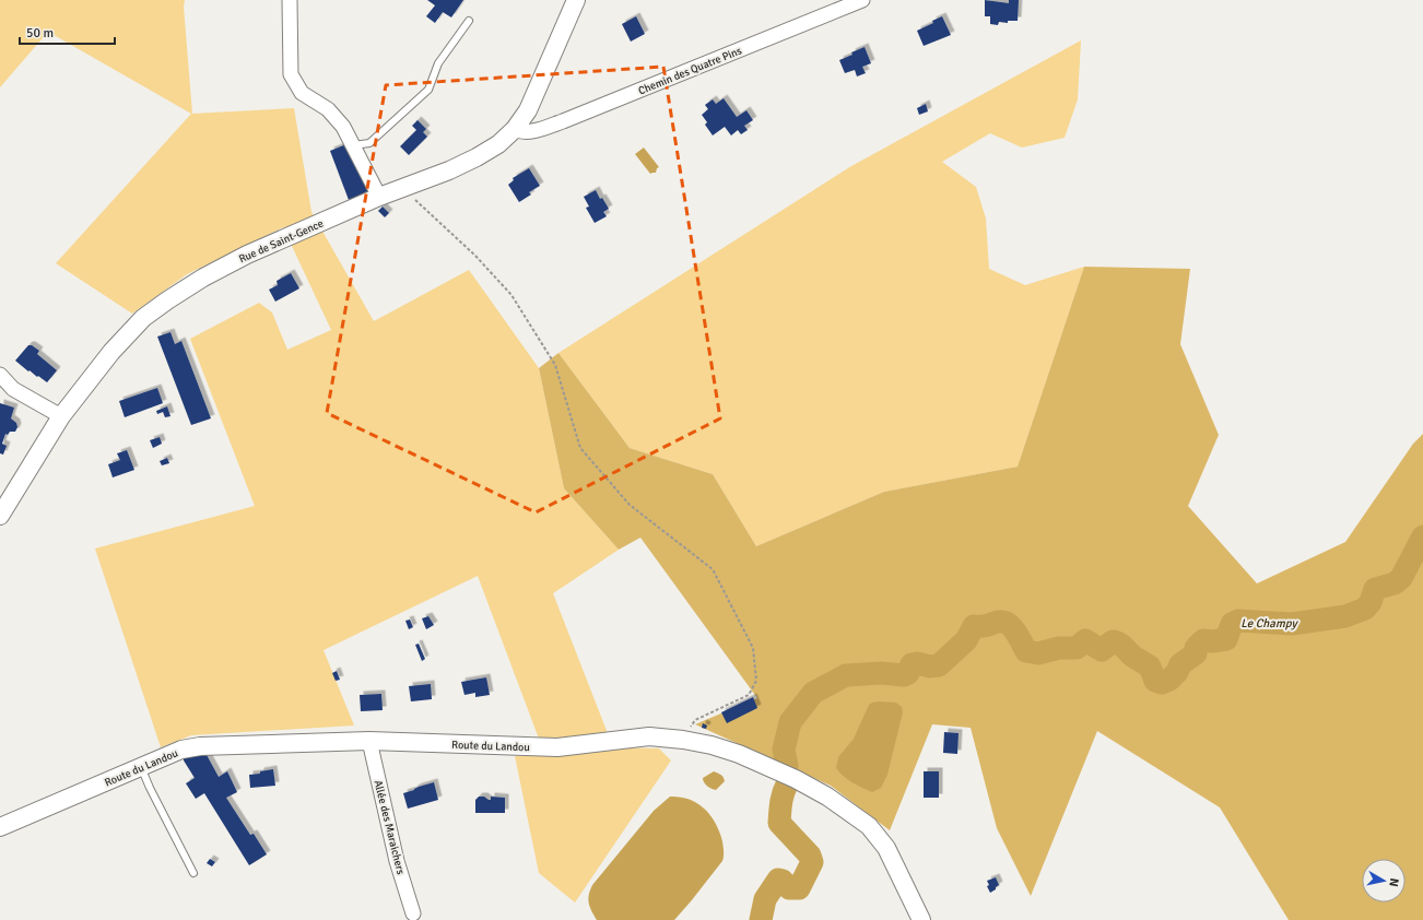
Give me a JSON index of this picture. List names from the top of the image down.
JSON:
{
  "streets": {
    "street": [
      "Chemin des Quatre Pins",
      "Rue de Saint-Gence",
      "Route du Landou",
      "Allée des Maraichers"
    ]
  },
  "crossings": [
    ["Chemin des Quatre Pins", "Rue de Saint-Gence"],
    ["Route du Landou", "Allée des Maraichers"]
  ],
  "water": ["Le Champy"],
  "scale_bar": "50 m",
  "north": "right"
}
